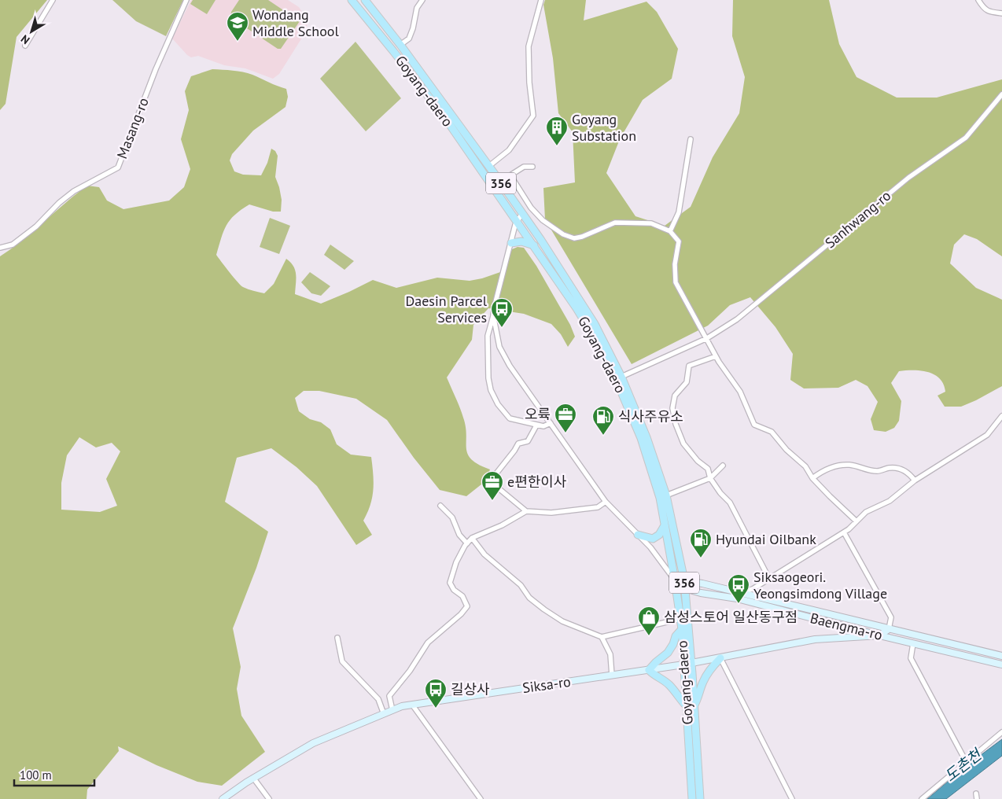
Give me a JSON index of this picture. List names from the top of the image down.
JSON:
{
  "streets": {
    "main road": ["Goyang-daero", "356"],
    "street": [
      "Masang-ro",
      "Sanhwang-ro",
      "Baengma-ro",
      "Siksa-ro"
    ]
  },
  "crossings": [
    ["Goyang-daero", "Sanhwang-ro"],
    ["Goyang-daero", "Baengma-ro"],
    ["Goyang-daero", "Siksa-ro"],
    ["Baengma-ro", "Siksa-ro"]
  ],
  "water": ["도촌천"],
  "places": {
    "school or university": ["Wondang Middle School"],
    "building": ["Goyang Substation"],
    "bus stop": ["Daesin Parcel Services", "Siksaogeori. Yeongsimdong Village", "길상사"],
    "office": ["오륙", "e편한이사"],
    "fuel station": ["식사주유소", "Hyundai Oilbank"],
    "shop": ["삼성스토어 일산동구점"]
  },
  "scale_bar": "100 m",
  "north": "bottom left"
}
